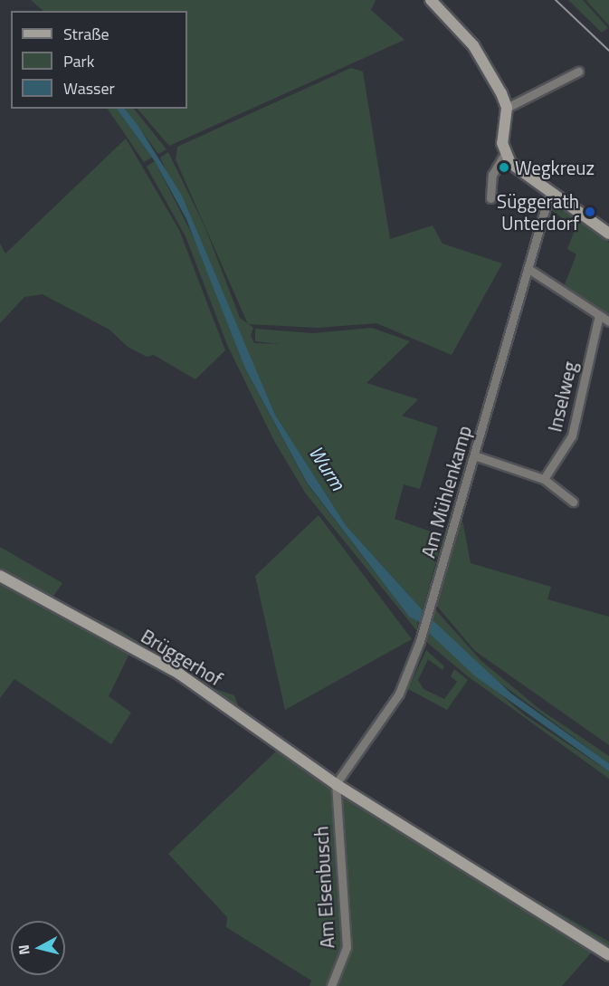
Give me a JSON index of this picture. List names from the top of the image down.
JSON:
{
  "streets": {
    "main road": ["Brüggerhof"],
    "street": ["Inselweg", "Am Mühlenkamp", "Am Elsenbusch"]
  },
  "crossings": [
    ["Am Mühlenkamp", "Brüggerhof"],
    ["Am Mühlenkamp", "Am Elsenbusch"],
    ["Brüggerhof", "Am Elsenbusch"]
  ],
  "water": ["Wurm"],
  "places": ["Wegkreuz", "Süggerath Unterdorf"],
  "legend": ["Straße", "Park", "Wasser"],
  "north": "left"
}
